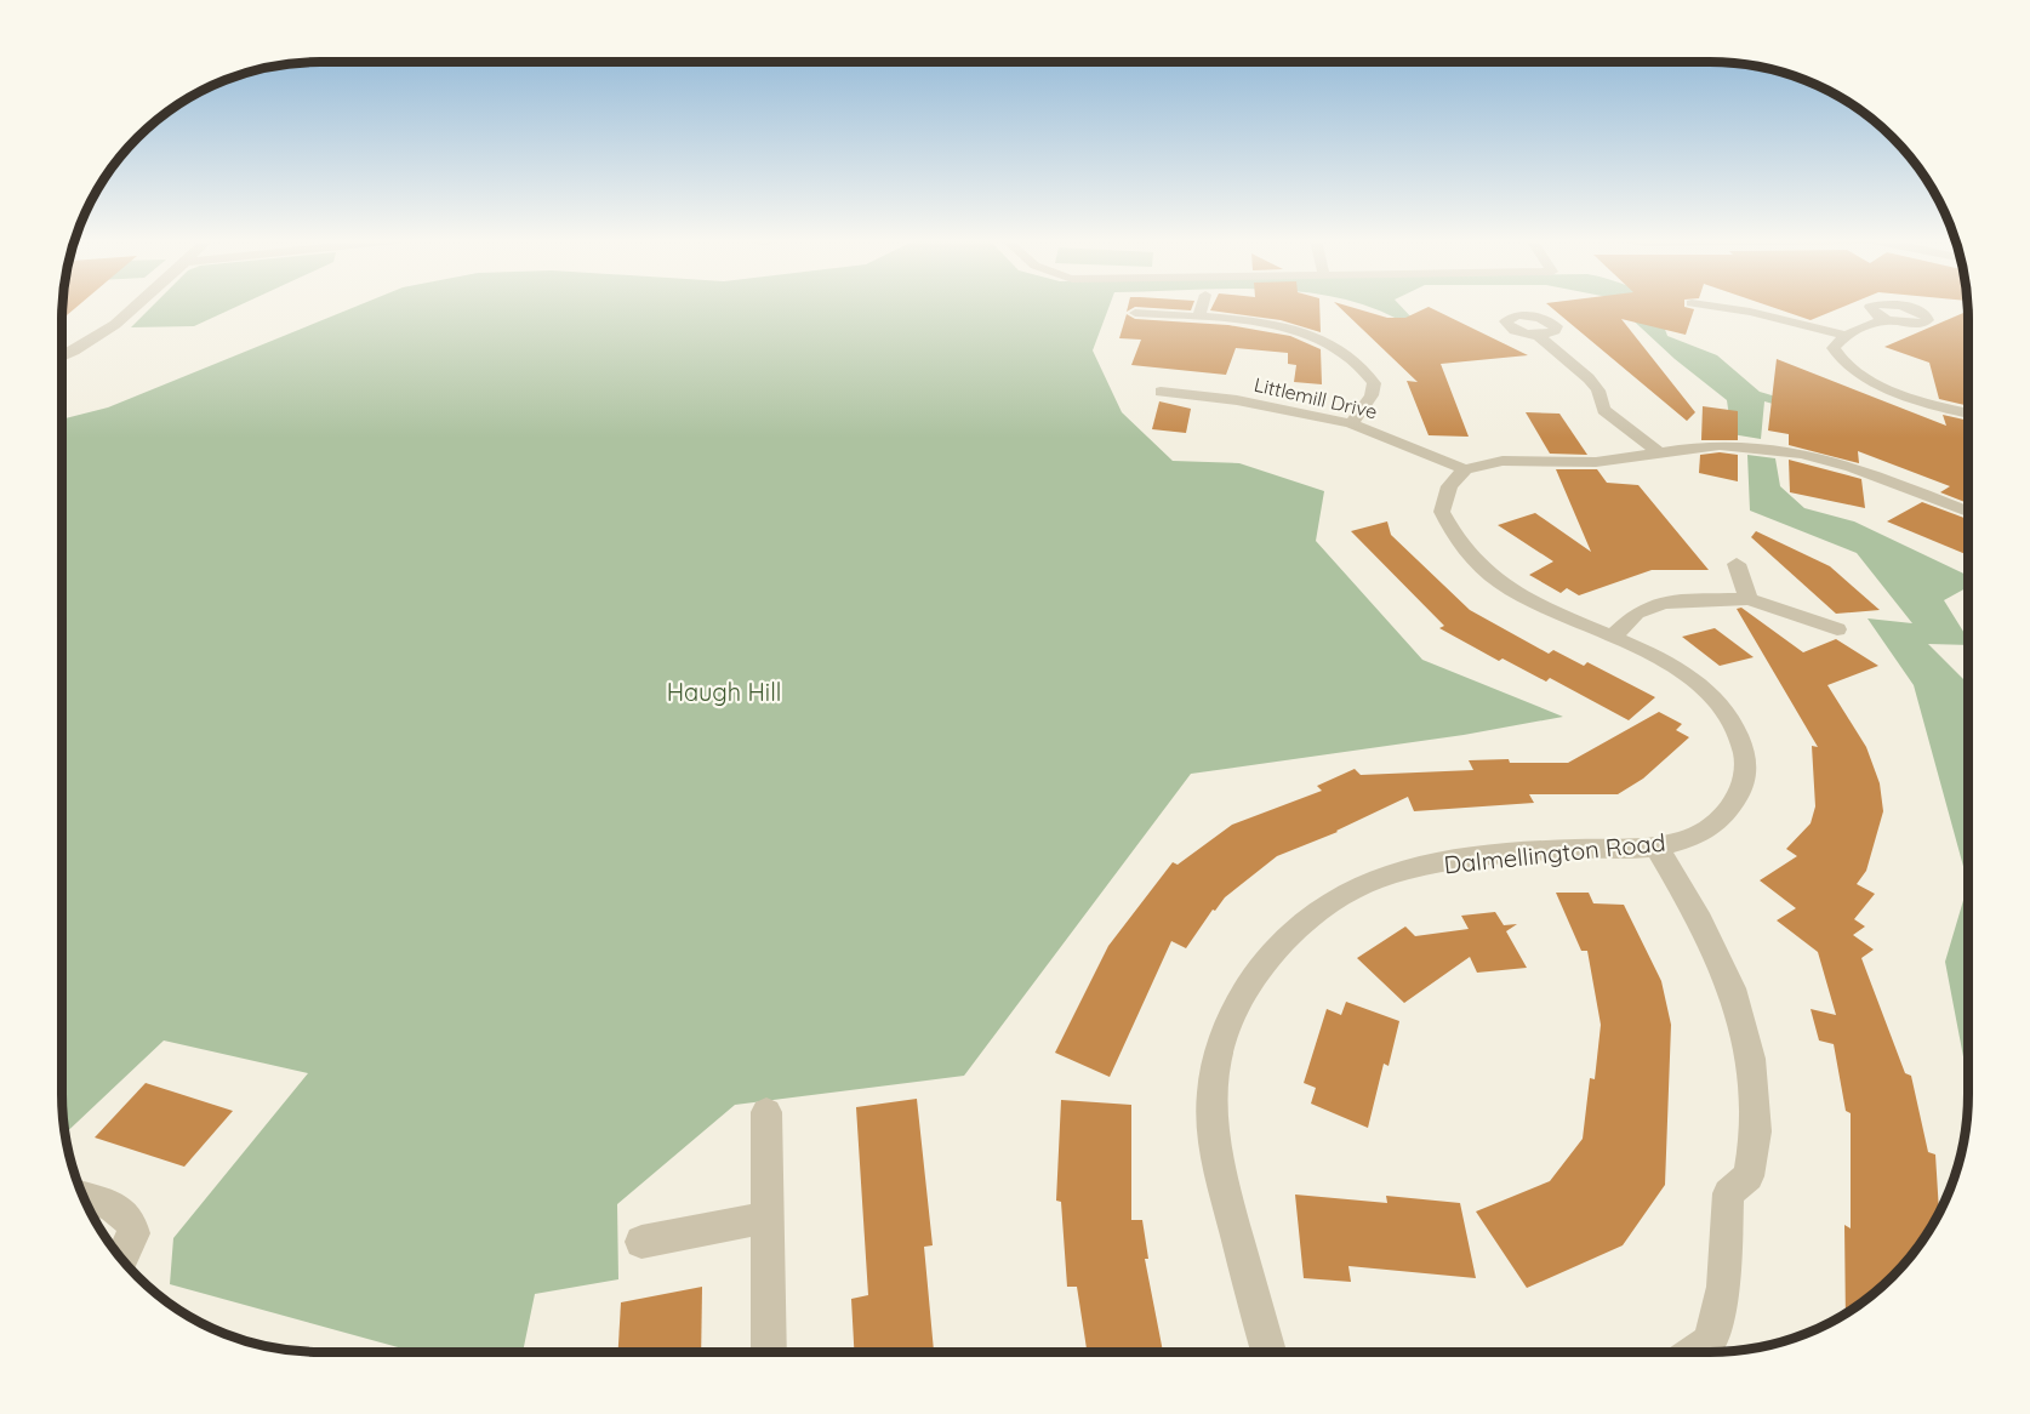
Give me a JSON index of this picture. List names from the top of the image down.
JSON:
{
  "streets": {
    "street": ["Littlemill Drive", "Dalmellington Road"]
  },
  "crossings": [
    ["Littlemill Drive", "Dalmellington Road"]
  ],
  "parks": ["Haugh Hill"]
}
